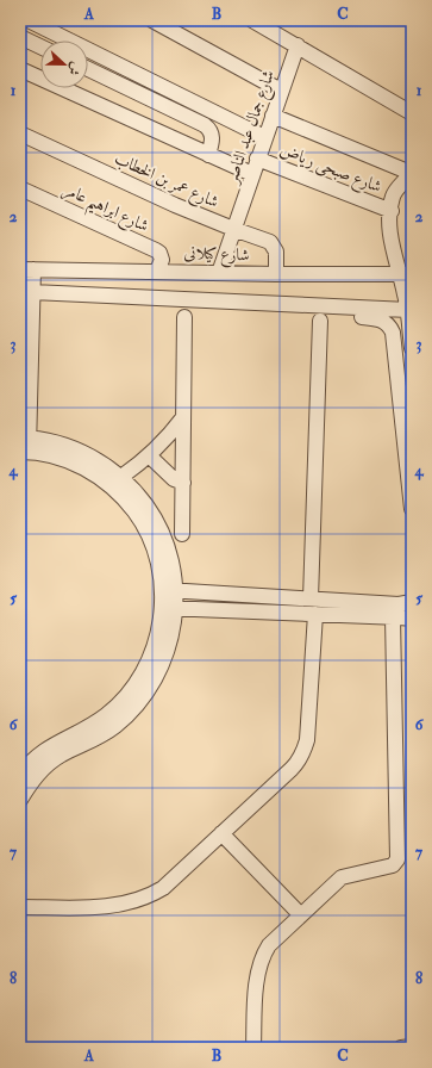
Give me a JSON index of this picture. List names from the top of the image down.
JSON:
{
  "streets": {
    "street": [
      "شارع جمال عبد الناصر",
      "شارع صبحى رياض",
      "شارع عمر بن الخطاب",
      "شارع ابراهيم عامر",
      "شارع كيلانى"
    ]
  },
  "crossings": [
    ["شارع جمال عبد الناصر", "شارع صبحى رياض"],
    ["شارع جمال عبد الناصر", "شارع عمر بن الخطاب"],
    ["شارع جمال عبد الناصر", "شارع كيلانى"],
    ["شارع عمر بن الخطاب", "شارع كيلانى"],
    ["شارع ابراهيم عامر", "شارع كيلانى"]
  ],
  "north": "right",
  "grid": {
    "columns": ["A", "B", "C"],
    "rows": [
      "1",
      "2",
      "3",
      "4",
      "5",
      "6",
      "7",
      "8"
    ]
  }
}
